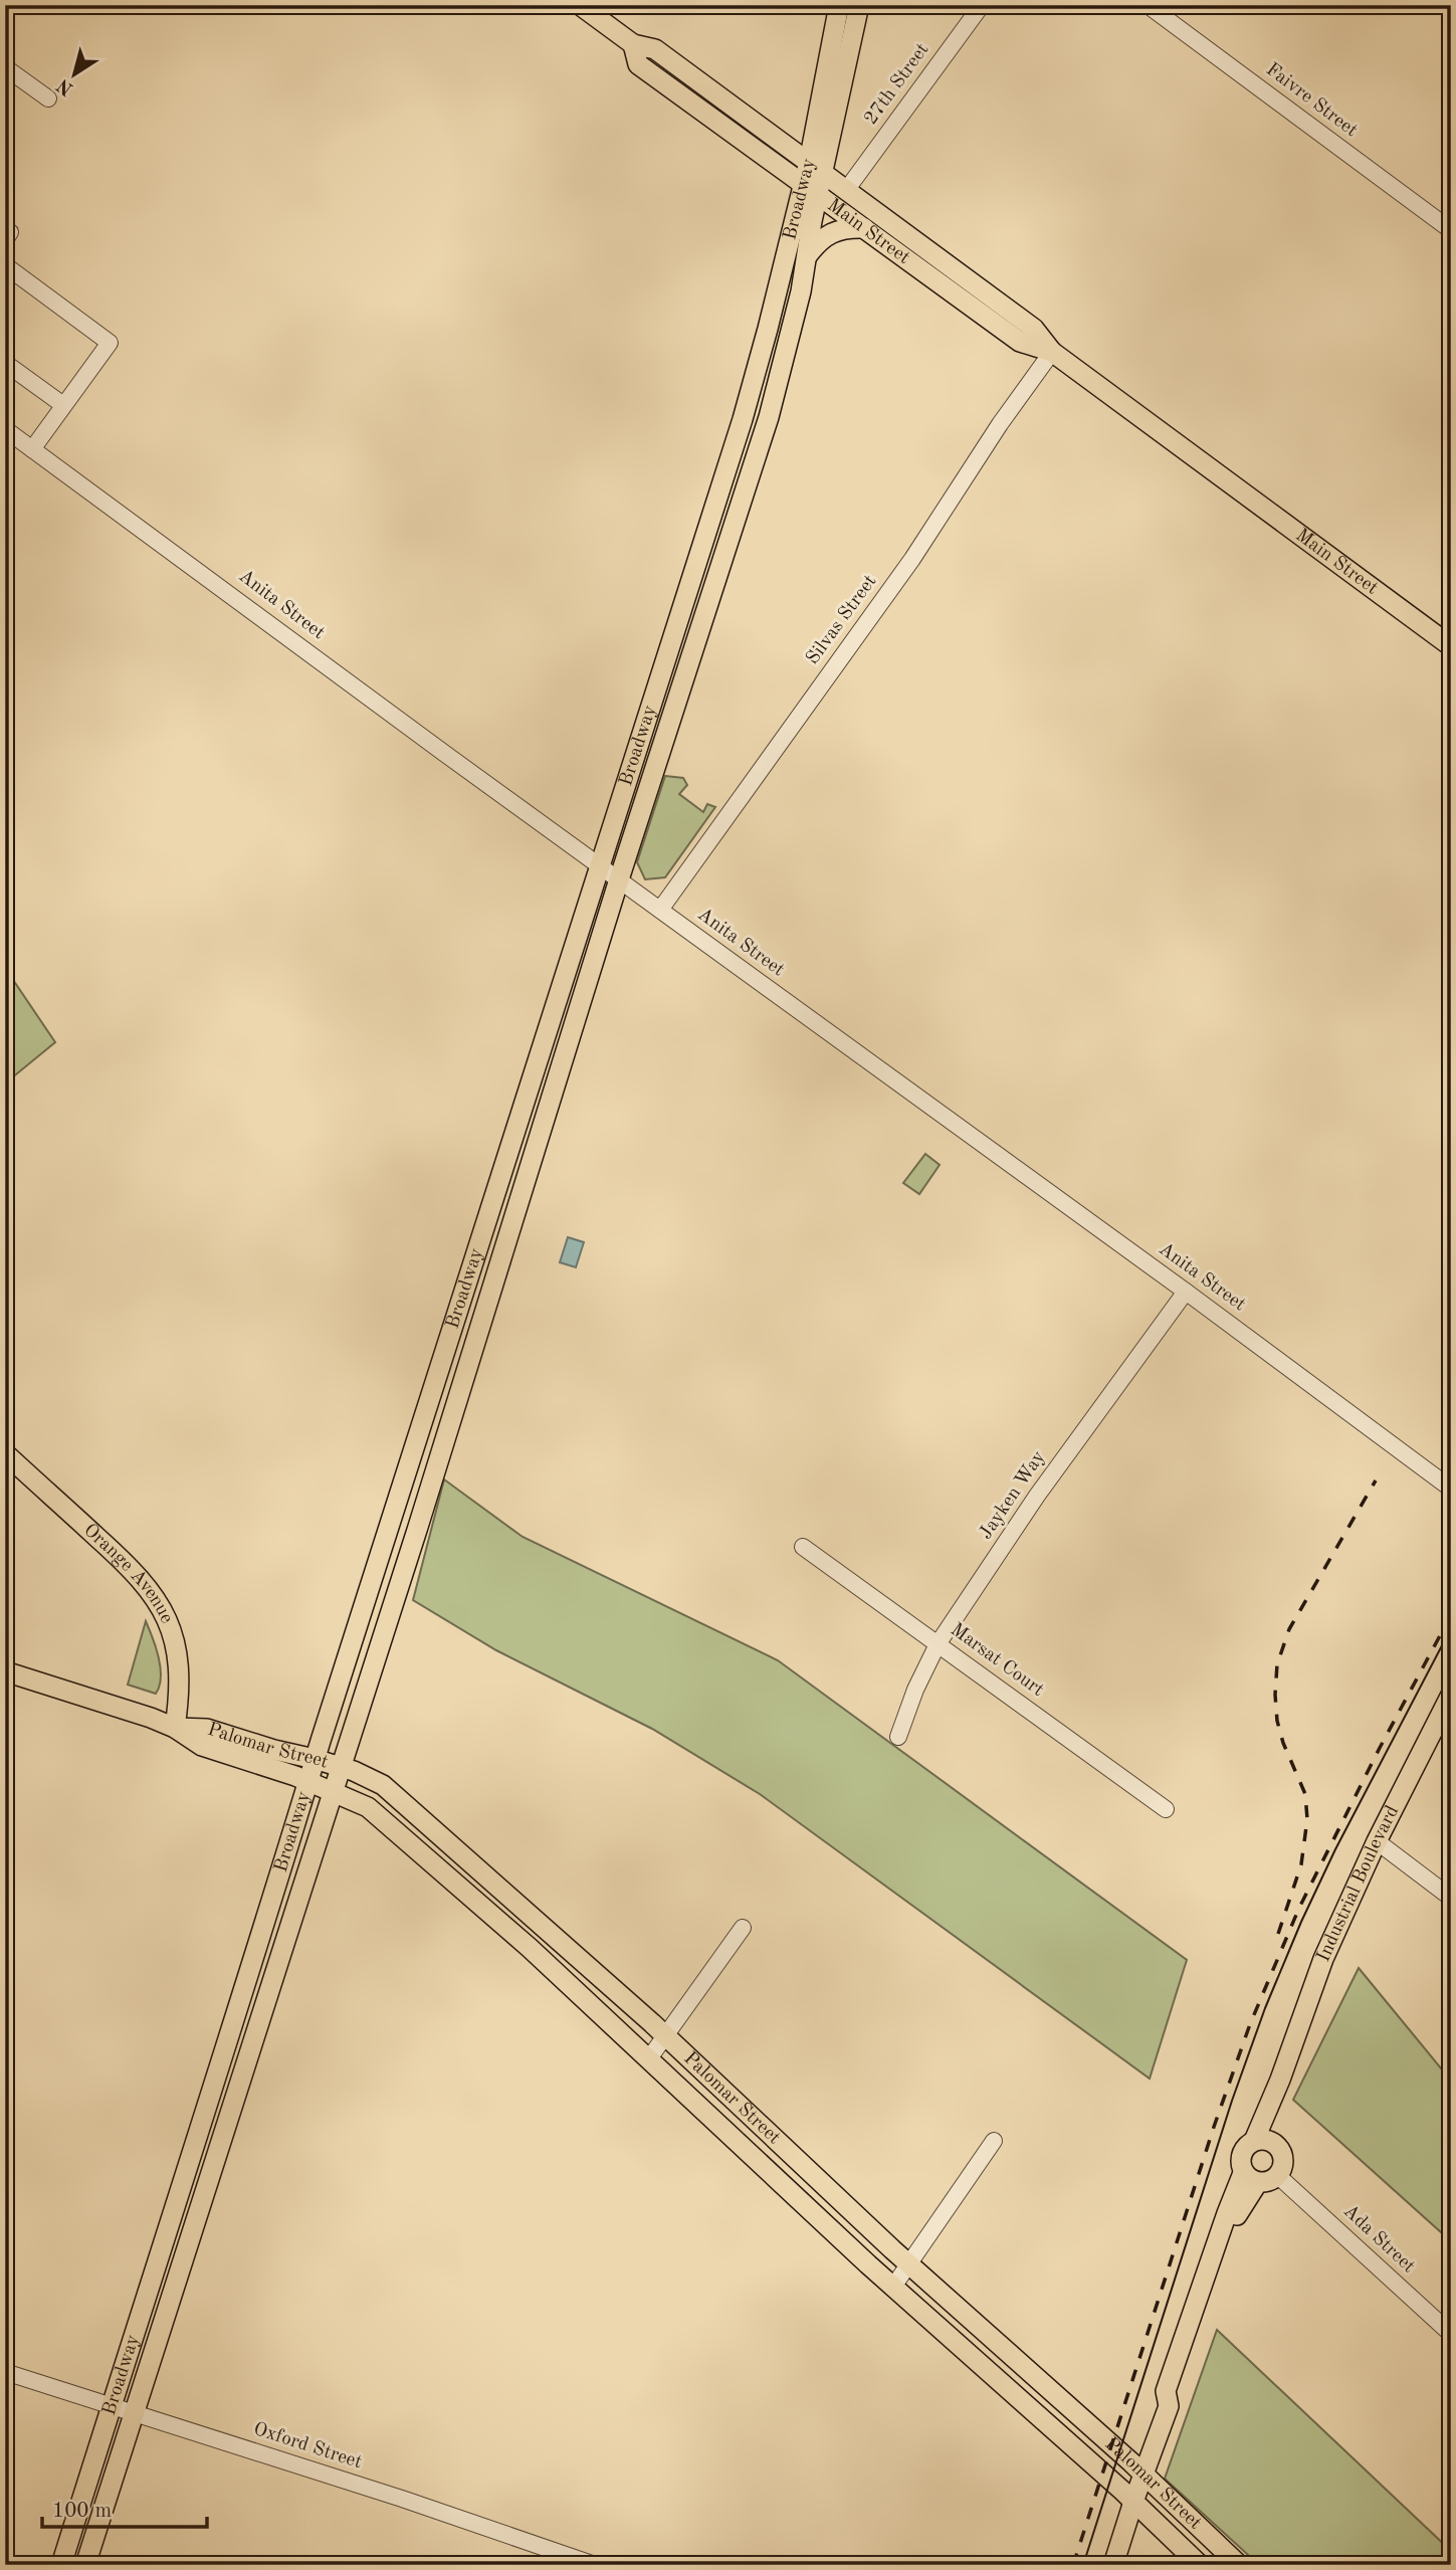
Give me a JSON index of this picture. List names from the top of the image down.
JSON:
{
  "streets": {
    "main road": [
      "Broadway",
      "Main Street",
      "Orange Avenue",
      "Palomar Street",
      "Industrial Boulevard"
    ],
    "street": [
      "27th Street",
      "Faivre Street",
      "Anita Street",
      "Silvas Street",
      "Jayken Way",
      "Marsat Court",
      "Ada Street",
      "Oxford Street"
    ]
  },
  "crossings": [
    ["27th Street", "Main Street"],
    ["Broadway", "Main Street"],
    ["Broadway", "Anita Street"],
    ["Broadway", "Palomar Street"],
    ["Broadway", "Oxford Street"],
    ["Main Street", "Silvas Street"],
    ["Anita Street", "Silvas Street"],
    ["Anita Street", "Jayken Way"],
    ["Jayken Way", "Marsat Court"],
    ["Orange Avenue", "Palomar Street"],
    ["Palomar Street", "Industrial Boulevard"],
    ["Industrial Boulevard", "Ada Street"]
  ],
  "scale_bar": "100 m",
  "north": "bottom left"
}
